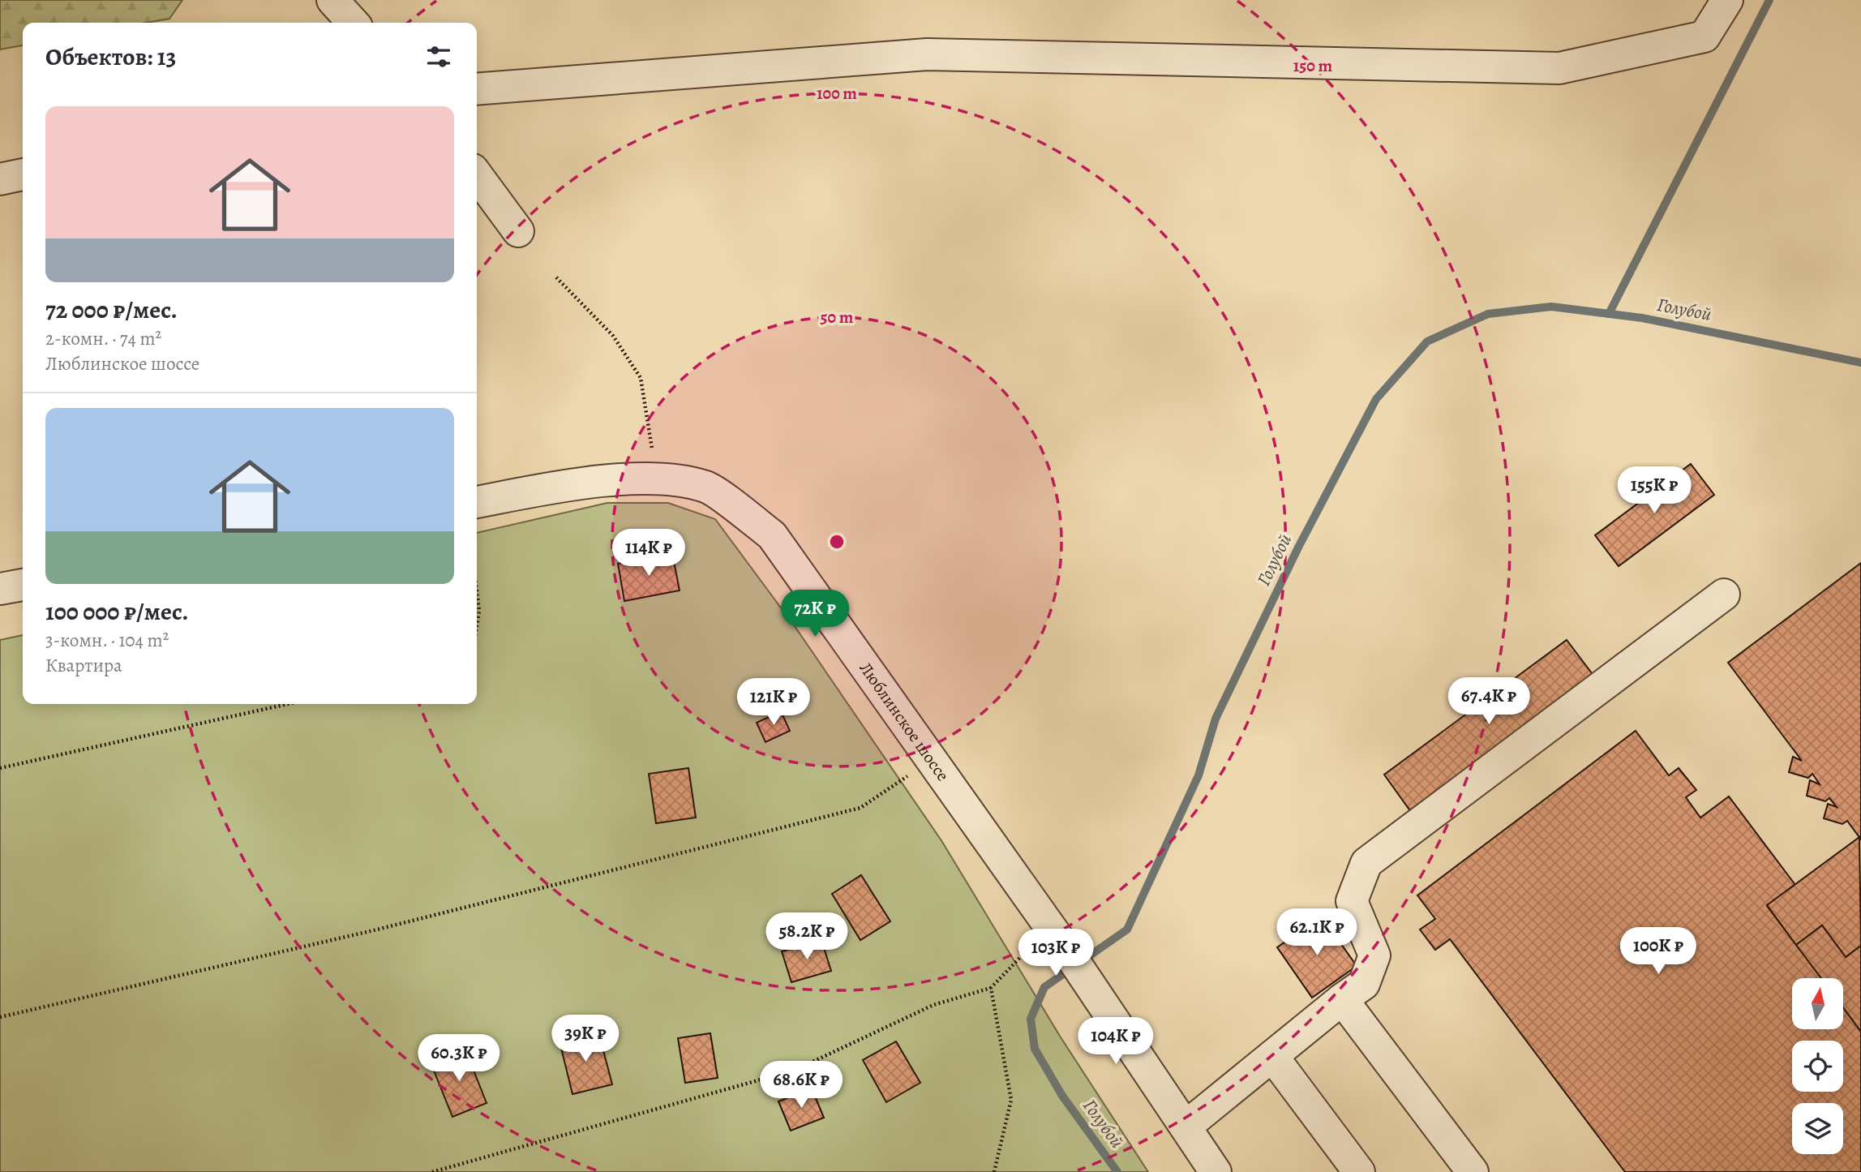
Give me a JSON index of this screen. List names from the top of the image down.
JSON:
{
  "streets": {
    "street": ["Люблинское шоссе"]
  },
  "water": ["Голубой"],
  "north": "top",
  "page": {
    "heading": "Объектов: 13",
    "list": [
      {
        "name": "72 000 ₽/мес.",
        "note": "2-комн. · 74 m² · Люблинское шоссе"
      },
      {
        "name": "100 000 ₽/мес.",
        "note": "3-комн. · 104 m² · Квартира"
      }
    ],
    "price": [
      "155K ₽",
      "114K ₽",
      "72K ₽",
      "67.4K ₽",
      "121K ₽",
      "62.1K ₽",
      "58.2K ₽",
      "100K ₽",
      "103K ₽",
      "39K ₽",
      "104K ₽",
      "60.3K ₽",
      "68.6K ₽"
    ]
  },
  "rings": ["150 m", "100 m", "50 m"]
}
